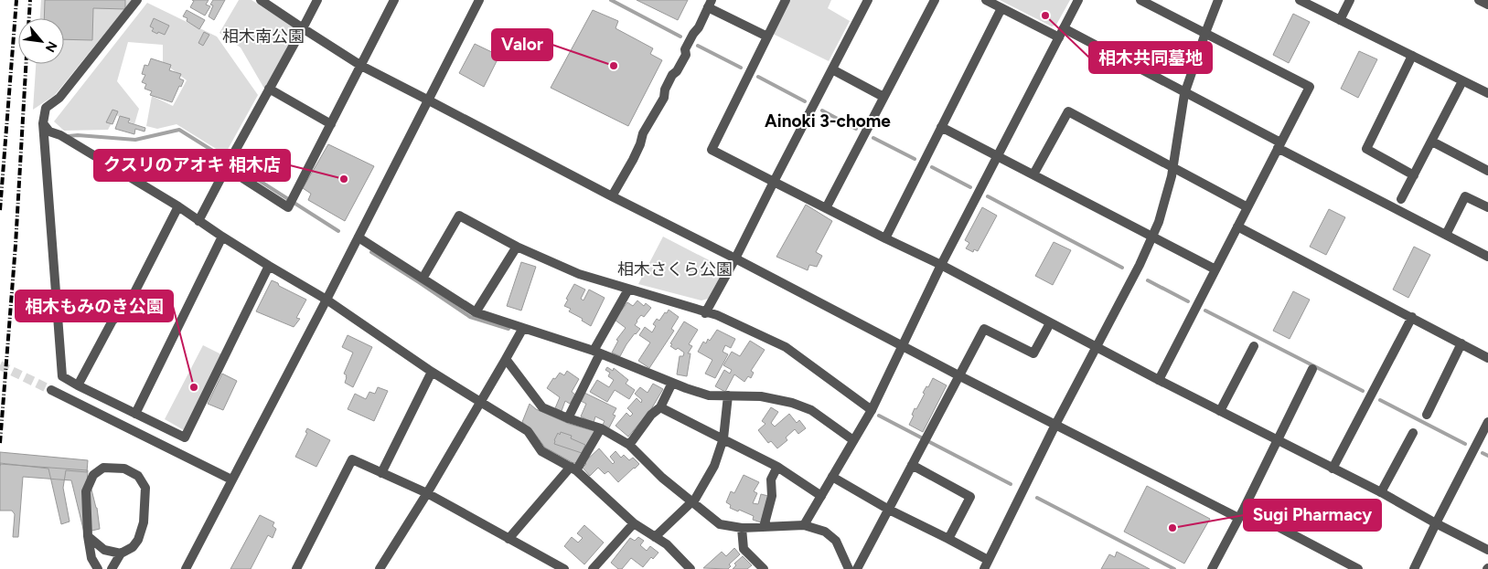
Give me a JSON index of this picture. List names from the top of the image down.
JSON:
{
  "districts": ["Ainoki 3-chome"],
  "parks": ["相木南公園", "相木さくら公園"],
  "places": [
    "相木共同墓地",
    "Valor",
    "クスリのアオキ 相木店",
    "相木もみのき公園",
    "Sugi Pharmacy"
  ],
  "north": "bottom right"
}
